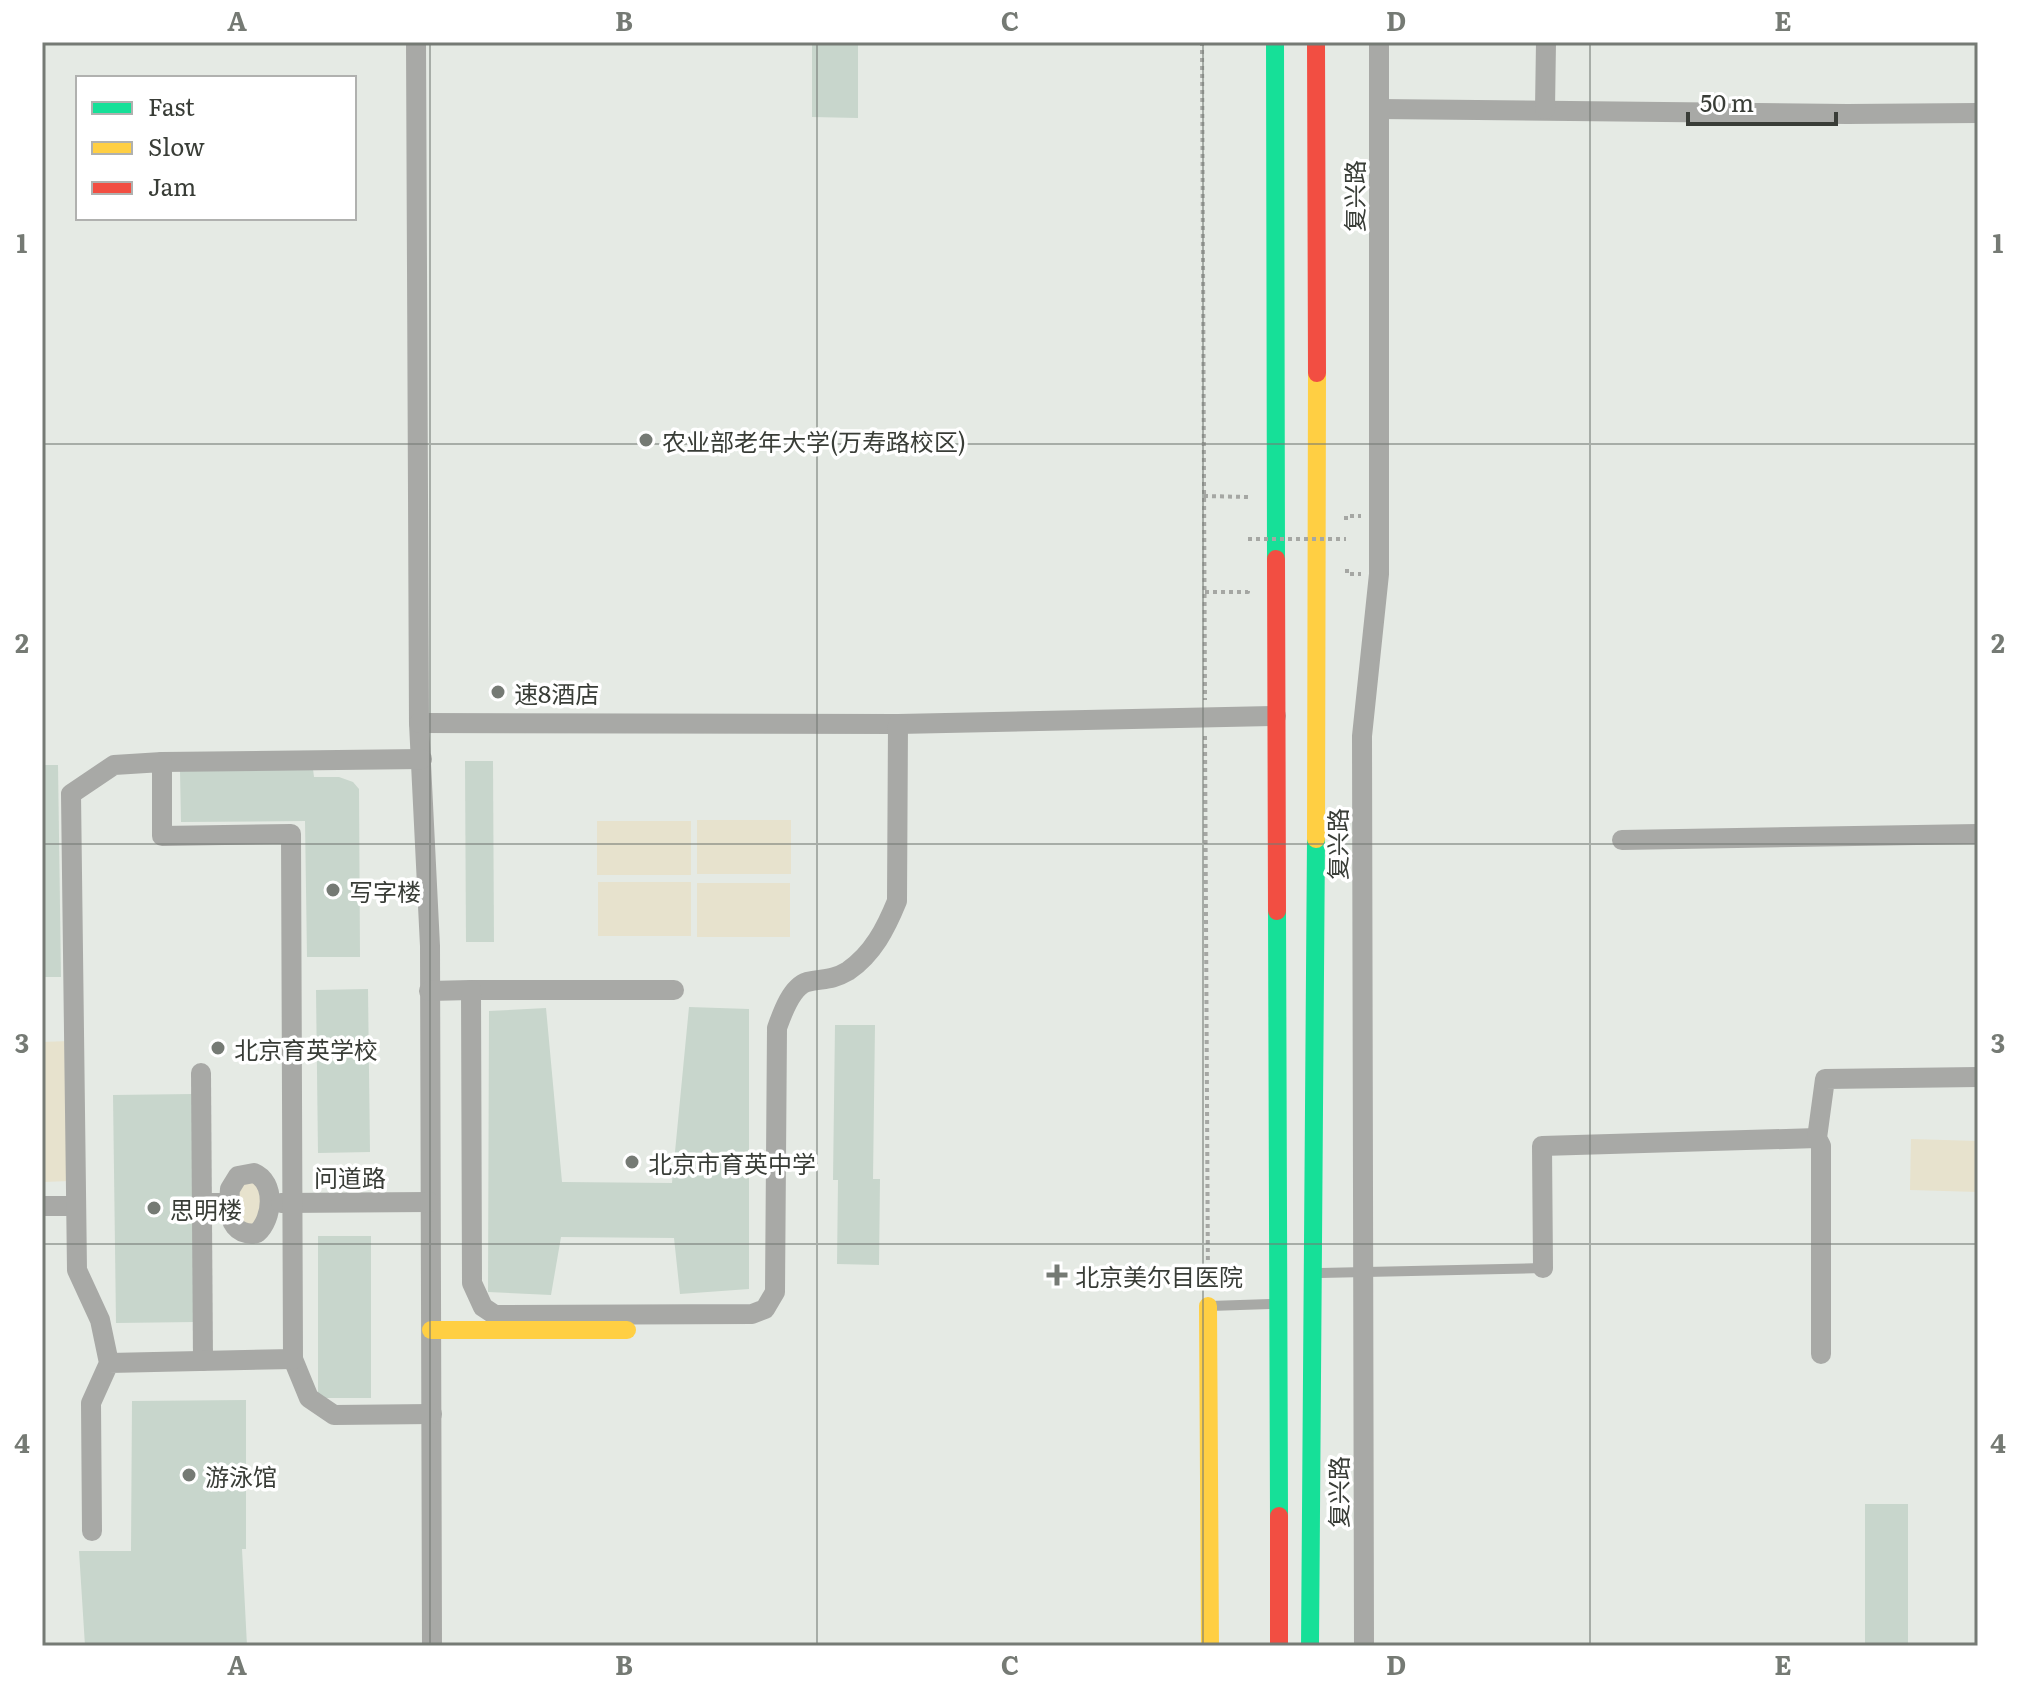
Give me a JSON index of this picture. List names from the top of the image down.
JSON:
{
  "streets": {
    "main road": ["复兴路"],
    "street": ["问道路"]
  },
  "places": {
    "other": [
      "农业部老年大学(万寿路校区)",
      "速8酒店",
      "写字楼",
      "北京育英学校",
      "北京市育英中学",
      "思明楼",
      "游泳馆"
    ],
    "health": ["北京美尔目医院"]
  },
  "legend": ["Fast", "Slow", "Jam"],
  "scale_bar": "50 m",
  "grid": {
    "columns": [
      "A",
      "B",
      "C",
      "D",
      "E"
    ],
    "rows": [
      "1",
      "2",
      "3",
      "4"
    ]
  }
}
